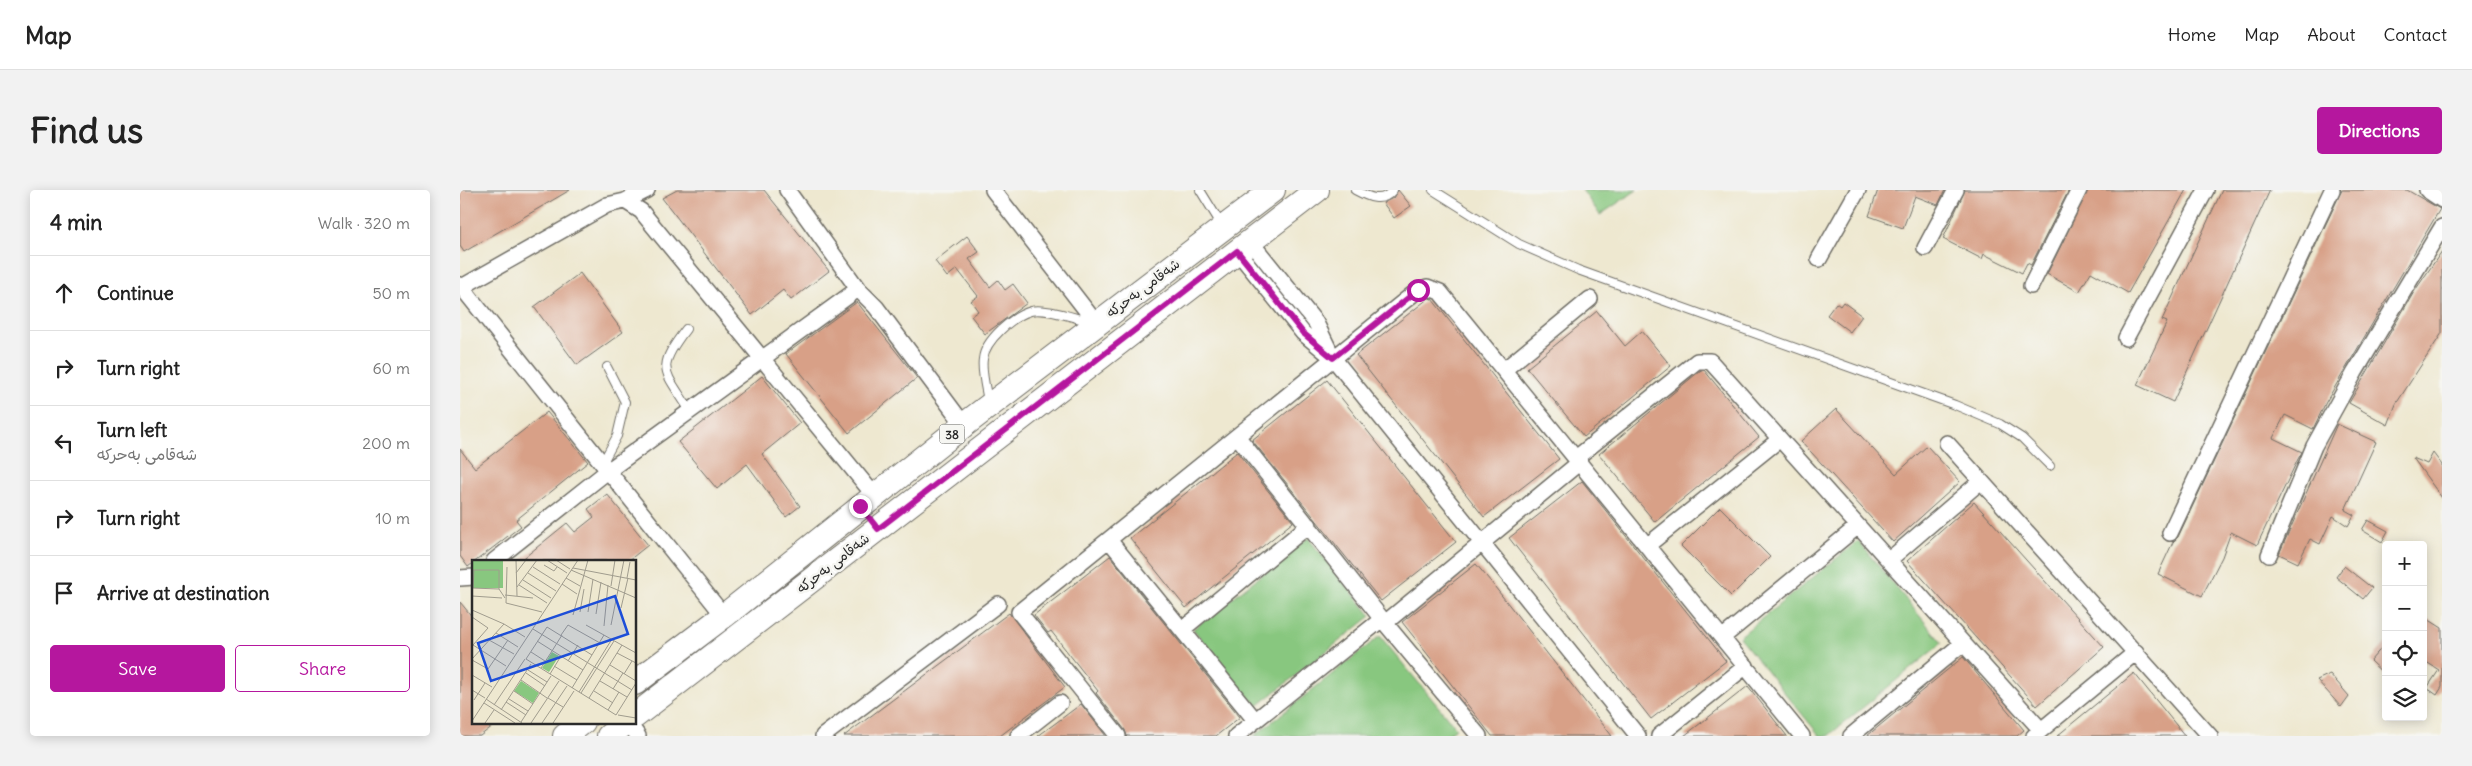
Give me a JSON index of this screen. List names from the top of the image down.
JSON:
{
  "streets": {
    "main road": ["شەقامی بەحرکە", "38"]
  },
  "page": {
    "header": "Map",
    "nav": [
      "Home",
      "Map",
      "About",
      "Contact"
    ],
    "buttons": [
      "Directions",
      ["Save", "Share"]
    ],
    "title": "Find us",
    "heading": ["4 min", "Walk · 320 m"],
    "list": [
      ["Continue", "50 m"],
      ["Turn right", "60 m"],
      ["Turn left", "شەقامی بەحرکە", "200 m"],
      ["Turn right", "10 m"],
      "Arrive at destination"
    ],
    "map_buttons": ["+", "−"]
  }
}
